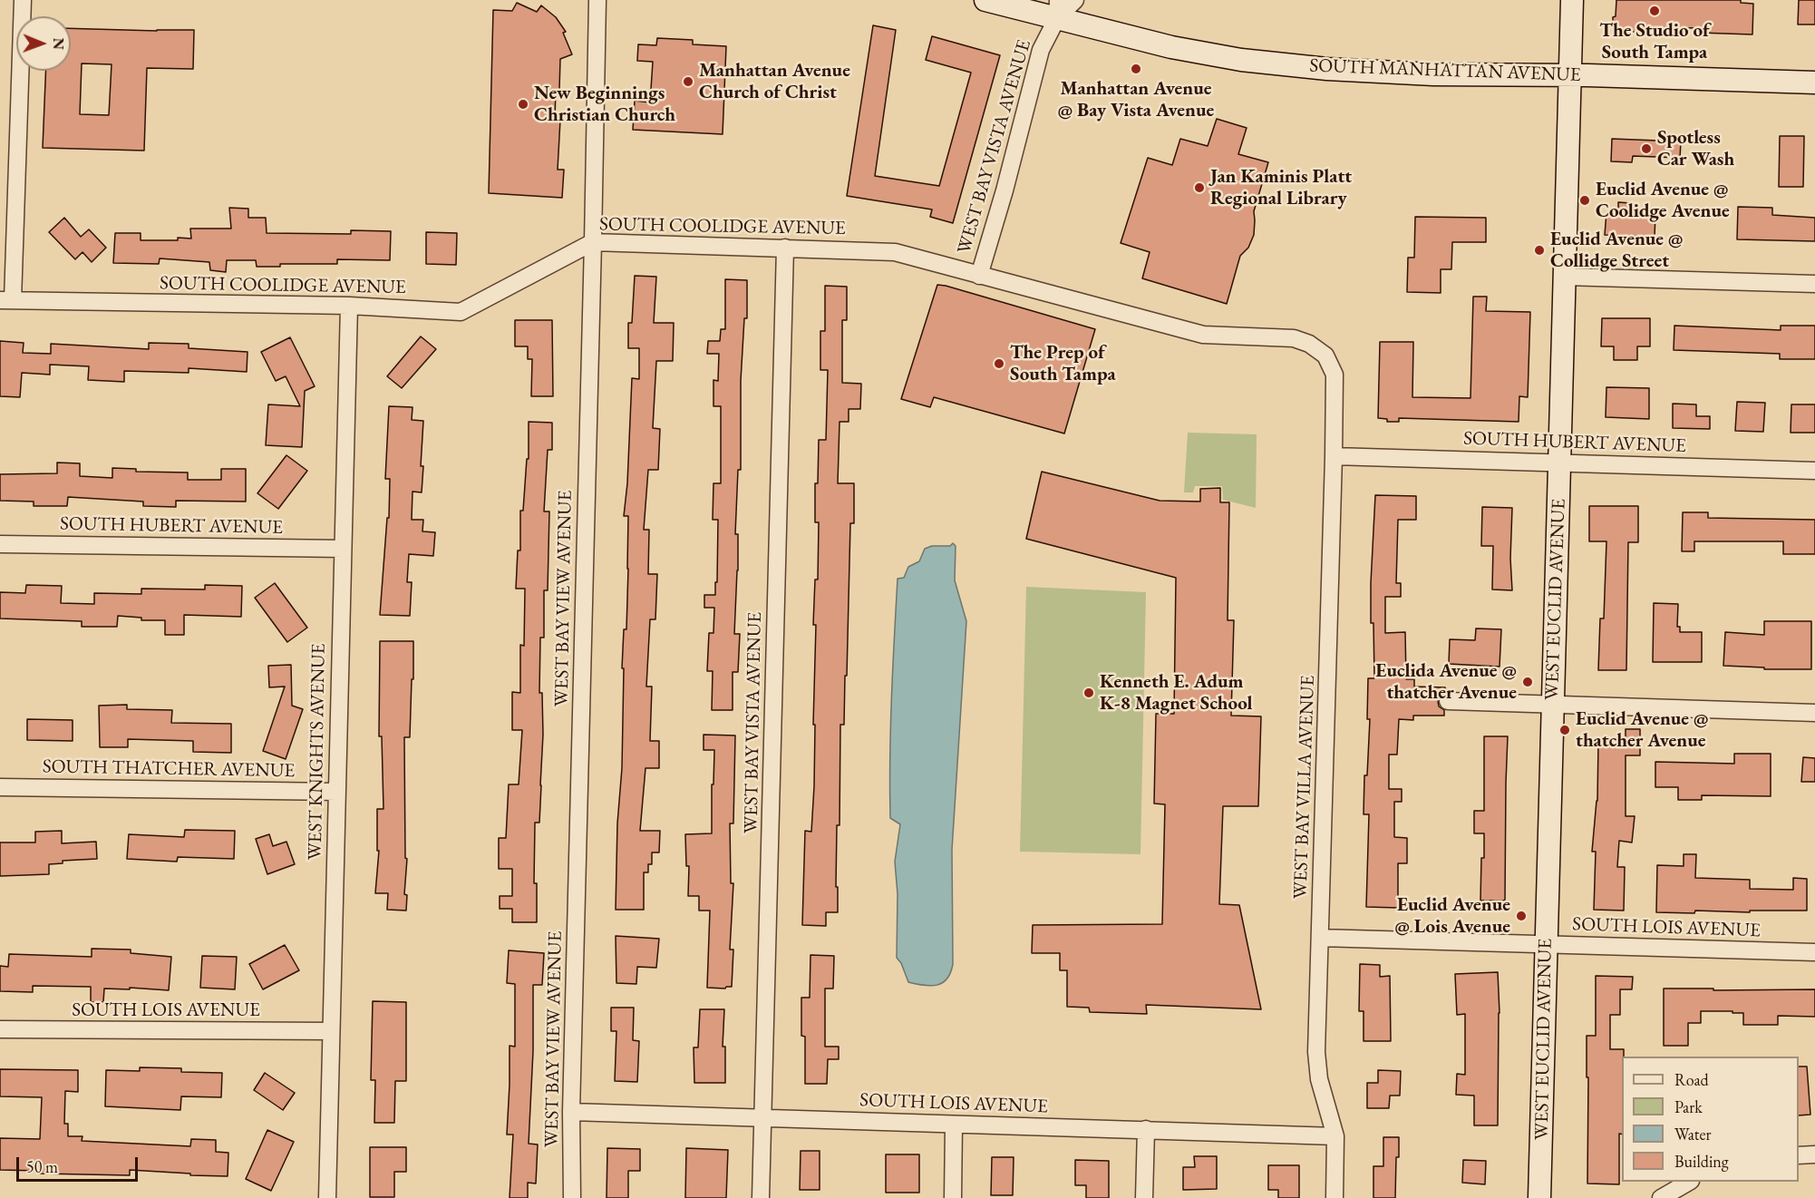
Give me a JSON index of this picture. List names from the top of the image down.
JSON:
{
  "streets": {
    "street": [
      "SOUTH MANHATTAN AVENUE",
      "WEST BAY VISTA AVENUE",
      "SOUTH COOLIDGE AVENUE",
      "SOUTH HUBERT AVENUE",
      "WEST BAY VIEW AVENUE",
      "WEST EUCLID AVENUE",
      "WEST KNIGHTS AVENUE",
      "SOUTH THATCHER AVENUE",
      "WEST BAY VILLA AVENUE",
      "SOUTH LOIS AVENUE"
    ]
  },
  "crossings": [
    ["SOUTH MANHATTAN AVENUE", "WEST BAY VISTA AVENUE"],
    ["SOUTH MANHATTAN AVENUE", "WEST EUCLID AVENUE"],
    ["WEST BAY VISTA AVENUE", "SOUTH COOLIDGE AVENUE"],
    ["WEST BAY VISTA AVENUE", "SOUTH LOIS AVENUE"],
    ["SOUTH COOLIDGE AVENUE", "WEST BAY VIEW AVENUE"],
    ["SOUTH COOLIDGE AVENUE", "WEST KNIGHTS AVENUE"],
    ["SOUTH COOLIDGE AVENUE", "WEST BAY VILLA AVENUE"],
    ["SOUTH HUBERT AVENUE", "WEST EUCLID AVENUE"],
    ["SOUTH HUBERT AVENUE", "WEST KNIGHTS AVENUE"],
    ["SOUTH HUBERT AVENUE", "WEST BAY VILLA AVENUE"],
    ["WEST BAY VIEW AVENUE", "SOUTH LOIS AVENUE"],
    ["WEST EUCLID AVENUE", "SOUTH LOIS AVENUE"],
    ["WEST KNIGHTS AVENUE", "SOUTH THATCHER AVENUE"],
    ["WEST KNIGHTS AVENUE", "SOUTH LOIS AVENUE"],
    ["WEST BAY VILLA AVENUE", "SOUTH LOIS AVENUE"]
  ],
  "places": [
    "The Studio of South Tampa",
    "Manhattan Avenue @ Bay Vista Avenue",
    "Manhattan Avenue Church of Christ",
    "New Beginnings Christian Church",
    "Spotless Car Wash",
    "Jan Kaminis Platt Regional Library",
    "Euclid Avenue @ Coolidge Avenue",
    "Euclid Avenue @ Collidge Street",
    "The Prep of South Tampa",
    "Euclida Avenue @ thatcher Avenue",
    "Kenneth E. Adum K-8 Magnet School",
    "Euclid Avenue @ thatcher Avenue",
    "Euclid Avenue @ Lois Avenue"
  ],
  "legend": [
    "Road",
    "Park",
    "Water",
    "Building"
  ],
  "scale_bar": "50 m",
  "north": "right"
}
